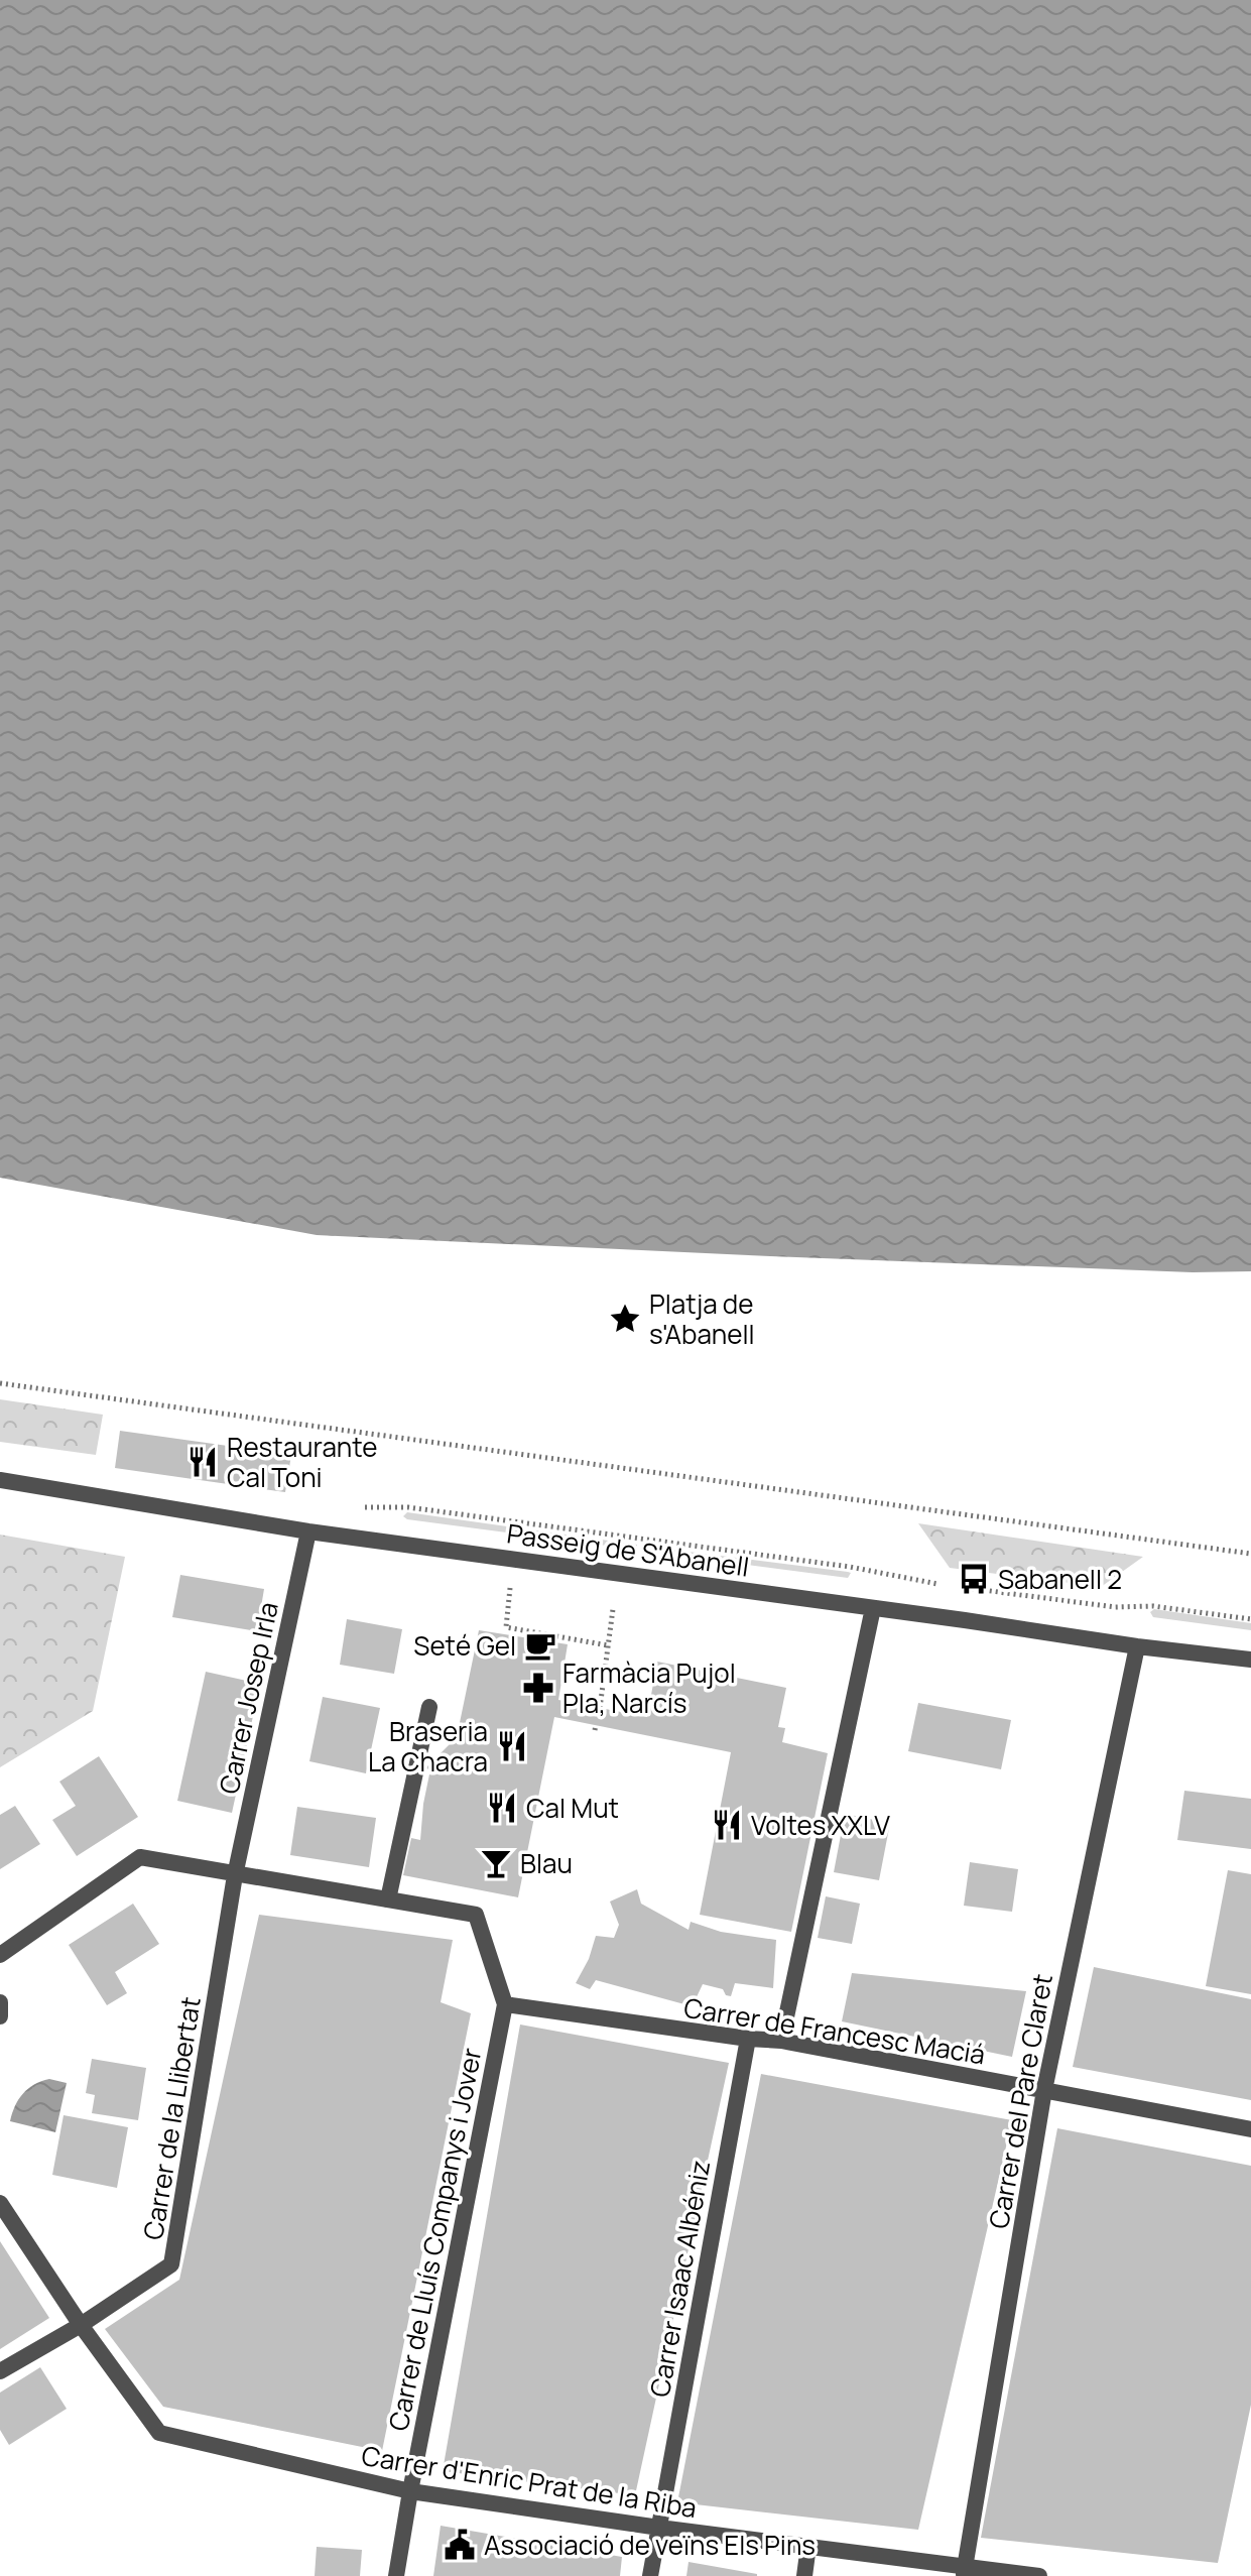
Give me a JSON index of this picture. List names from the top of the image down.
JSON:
{
  "streets": {
    "street": [
      "Passeig de S'Abanell",
      "Carrer Josep Irla",
      "Carrer de Francesc Maciá",
      "Carrer del Pare Claret",
      "Carrer de la Llibertat",
      "Carrer de Lluís Companys i Jover",
      "Carrer Isaac Albéniz",
      "Carrer d'Enric Prat de la Riba"
    ]
  },
  "crossings": [
    ["Passeig de S'Abanell", "Carrer Josep Irla"],
    ["Passeig de S'Abanell", "Carrer del Pare Claret"],
    ["Carrer Josep Irla", "Carrer de la Llibertat"],
    ["Carrer de Francesc Maciá", "Carrer del Pare Claret"],
    ["Carrer de Francesc Maciá", "Carrer de Lluís Companys i Jover"],
    ["Carrer de Francesc Maciá", "Carrer Isaac Albéniz"],
    ["Carrer del Pare Claret", "Carrer d'Enric Prat de la Riba"],
    ["Carrer de la Llibertat", "Carrer d'Enric Prat de la Riba"],
    ["Carrer de Lluís Companys i Jover", "Carrer d'Enric Prat de la Riba"],
    ["Carrer Isaac Albéniz", "Carrer d'Enric Prat de la Riba"]
  ],
  "places": {
    "place": ["Platja de s'Abanell"],
    "restaurant": [
      "Restaurante Cal Toni",
      "Braseria La Chacra",
      "Cal Mut",
      "Voltes XXLV"
    ],
    "bus stop": ["Sabanell 2"],
    "cafe": ["Seté Gel"],
    "pharmacy": ["Farmàcia Pujol Pla, Narcís"],
    "bar": ["Blau"],
    "public building": ["Associació de veïns Els Pins"]
  }
}
